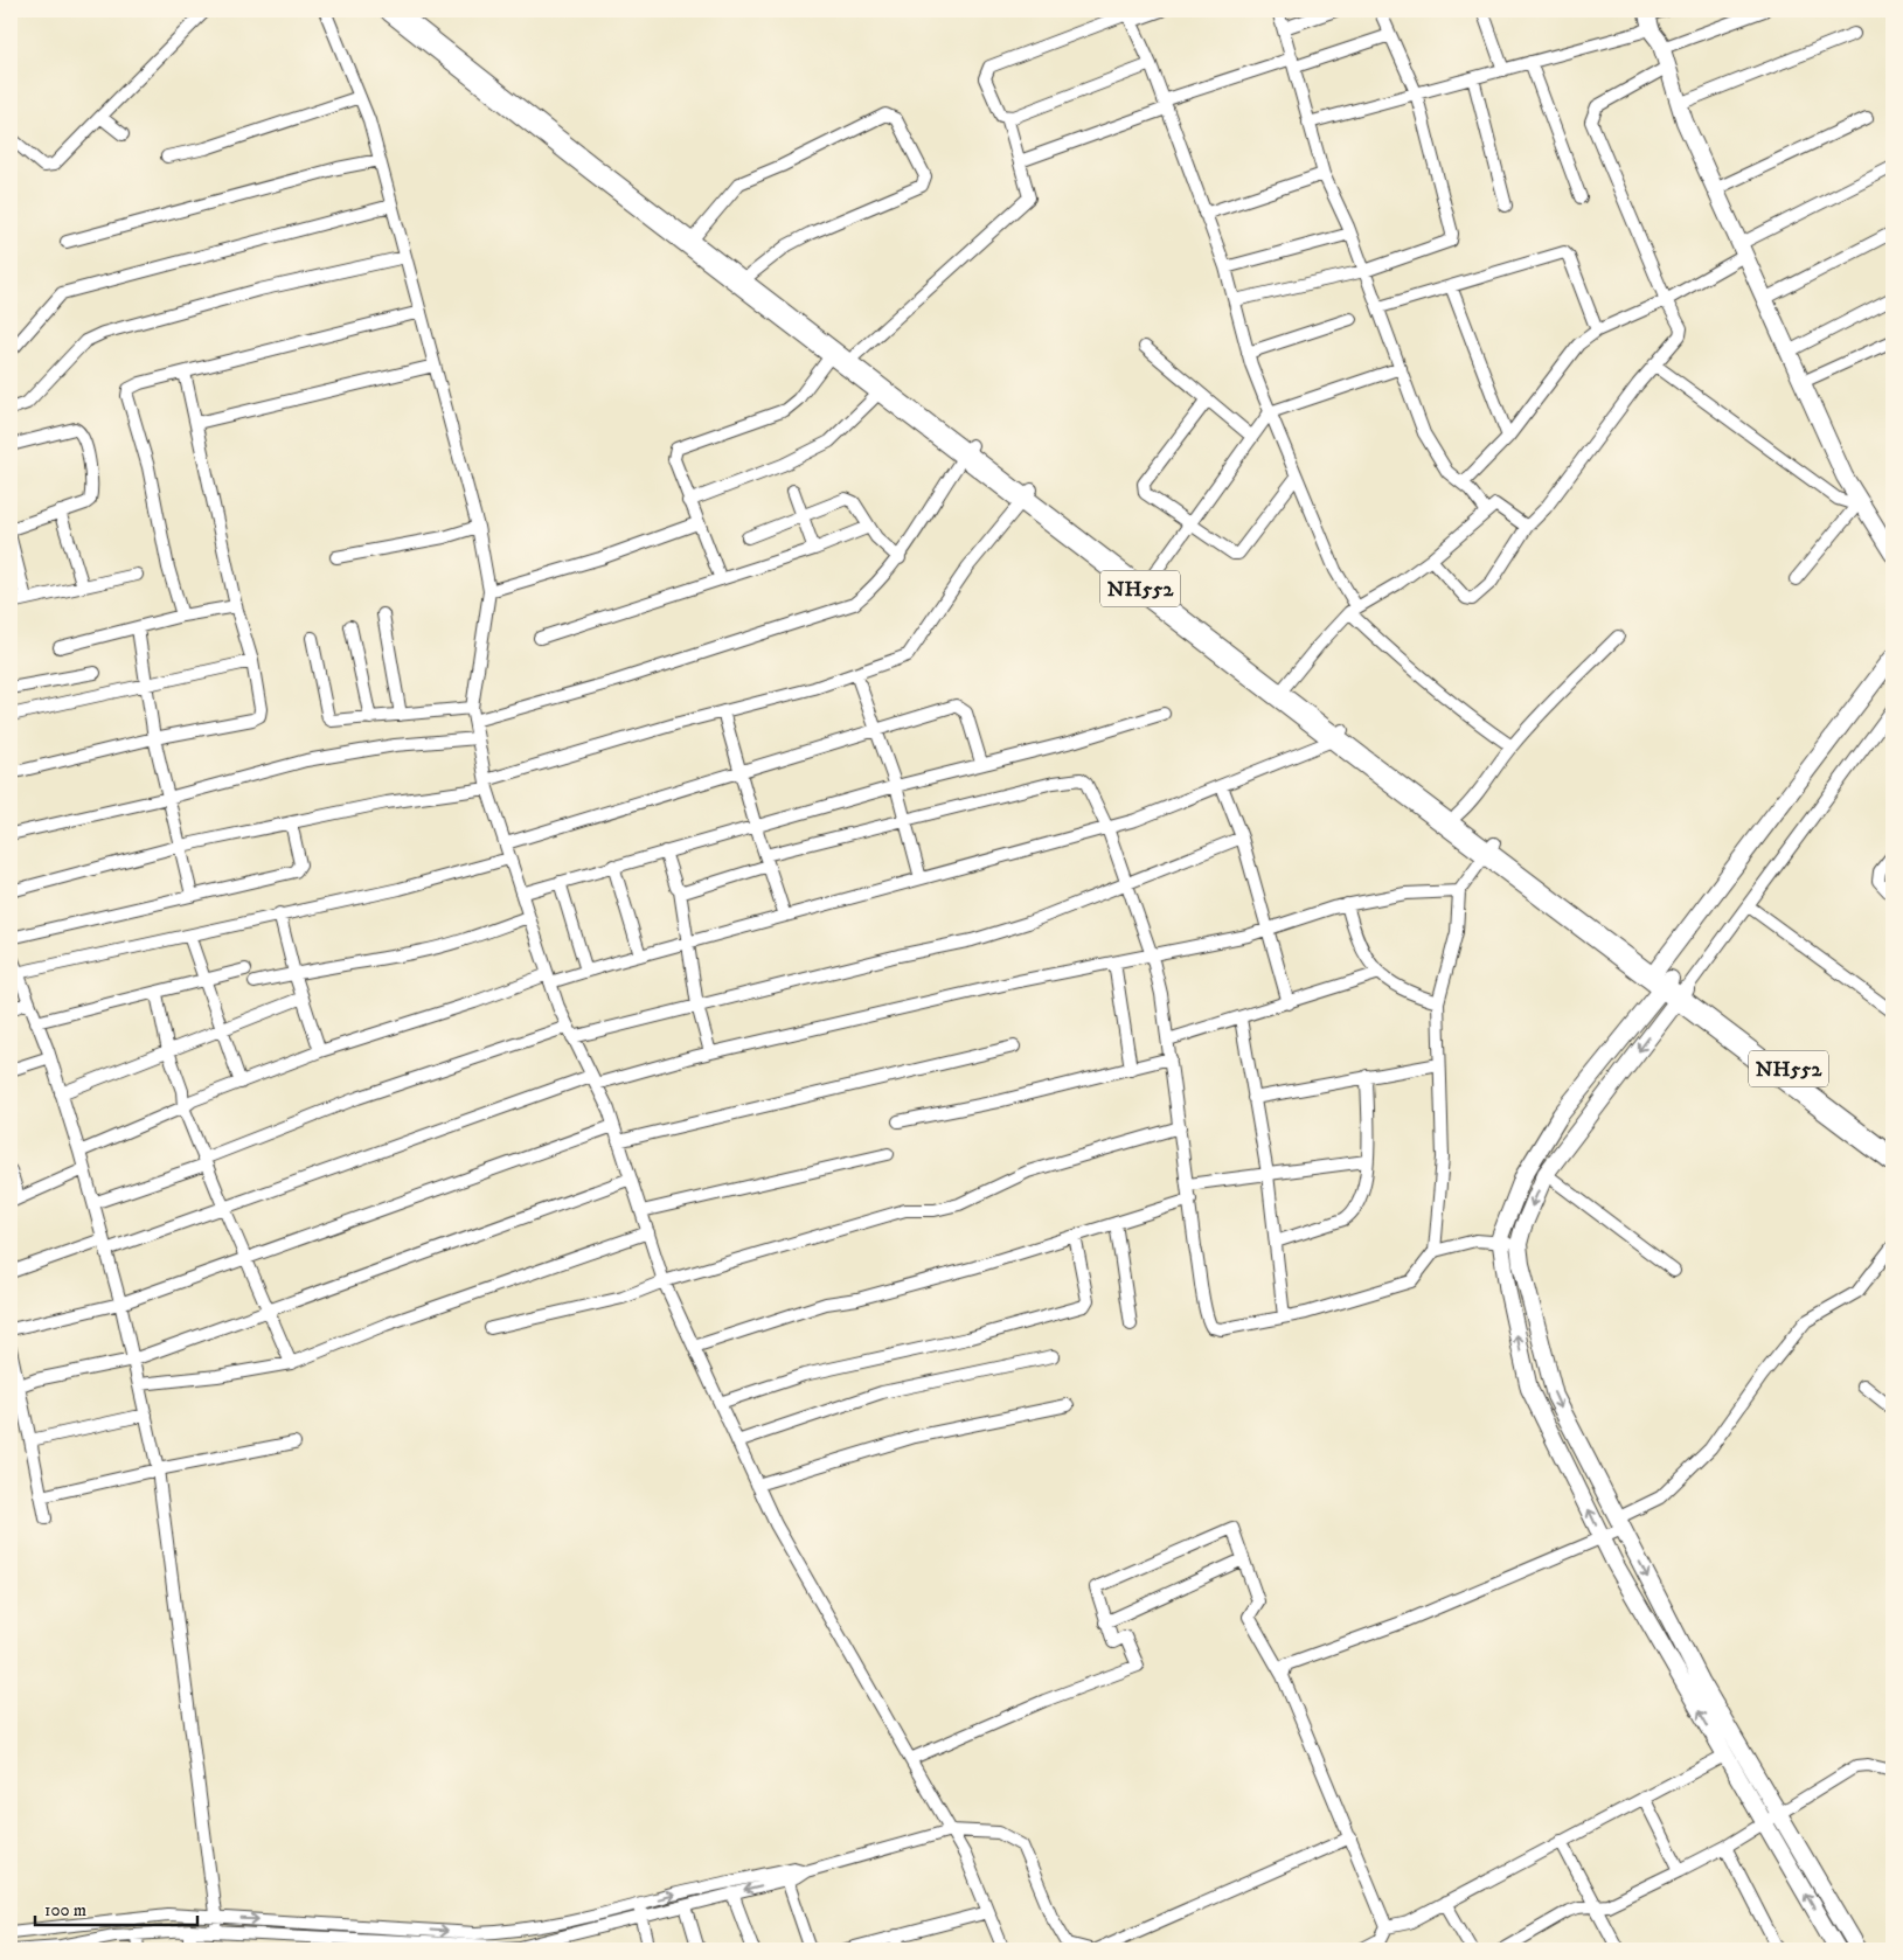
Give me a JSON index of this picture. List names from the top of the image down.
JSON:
{
  "streets": {
    "highway": ["NH552"]
  },
  "scale_bar": "100 m"
}
